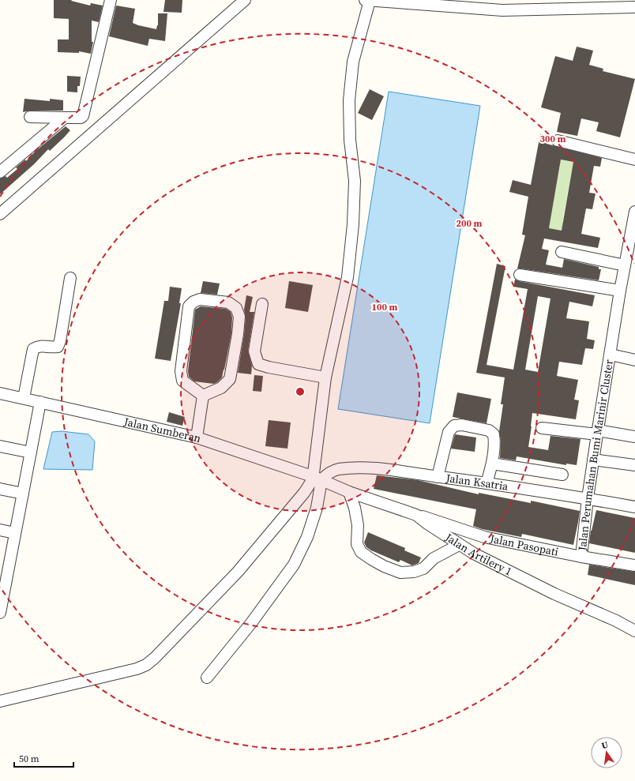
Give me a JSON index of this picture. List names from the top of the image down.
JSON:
{
  "streets": {
    "street": [
      "Jalan Sumberan",
      "Jalan Perumahan Bumi Marinir Cluster",
      "Jalan Ksatria",
      "Jalan Pasopati",
      "Jalan Artilery 1"
    ]
  },
  "crossings": [
    ["Jalan Sumberan", "Jalan Ksatria"],
    ["Jalan Sumberan", "Jalan Artilery 1"],
    ["Jalan Perumahan Bumi Marinir Cluster", "Jalan Ksatria"],
    ["Jalan Perumahan Bumi Marinir Cluster", "Jalan Pasopati"],
    ["Jalan Ksatria", "Jalan Artilery 1"],
    ["Jalan Pasopati", "Jalan Artilery 1"]
  ],
  "scale_bar": "50 m",
  "north": "top",
  "rings": ["300 m", "200 m", "100 m"]
}
